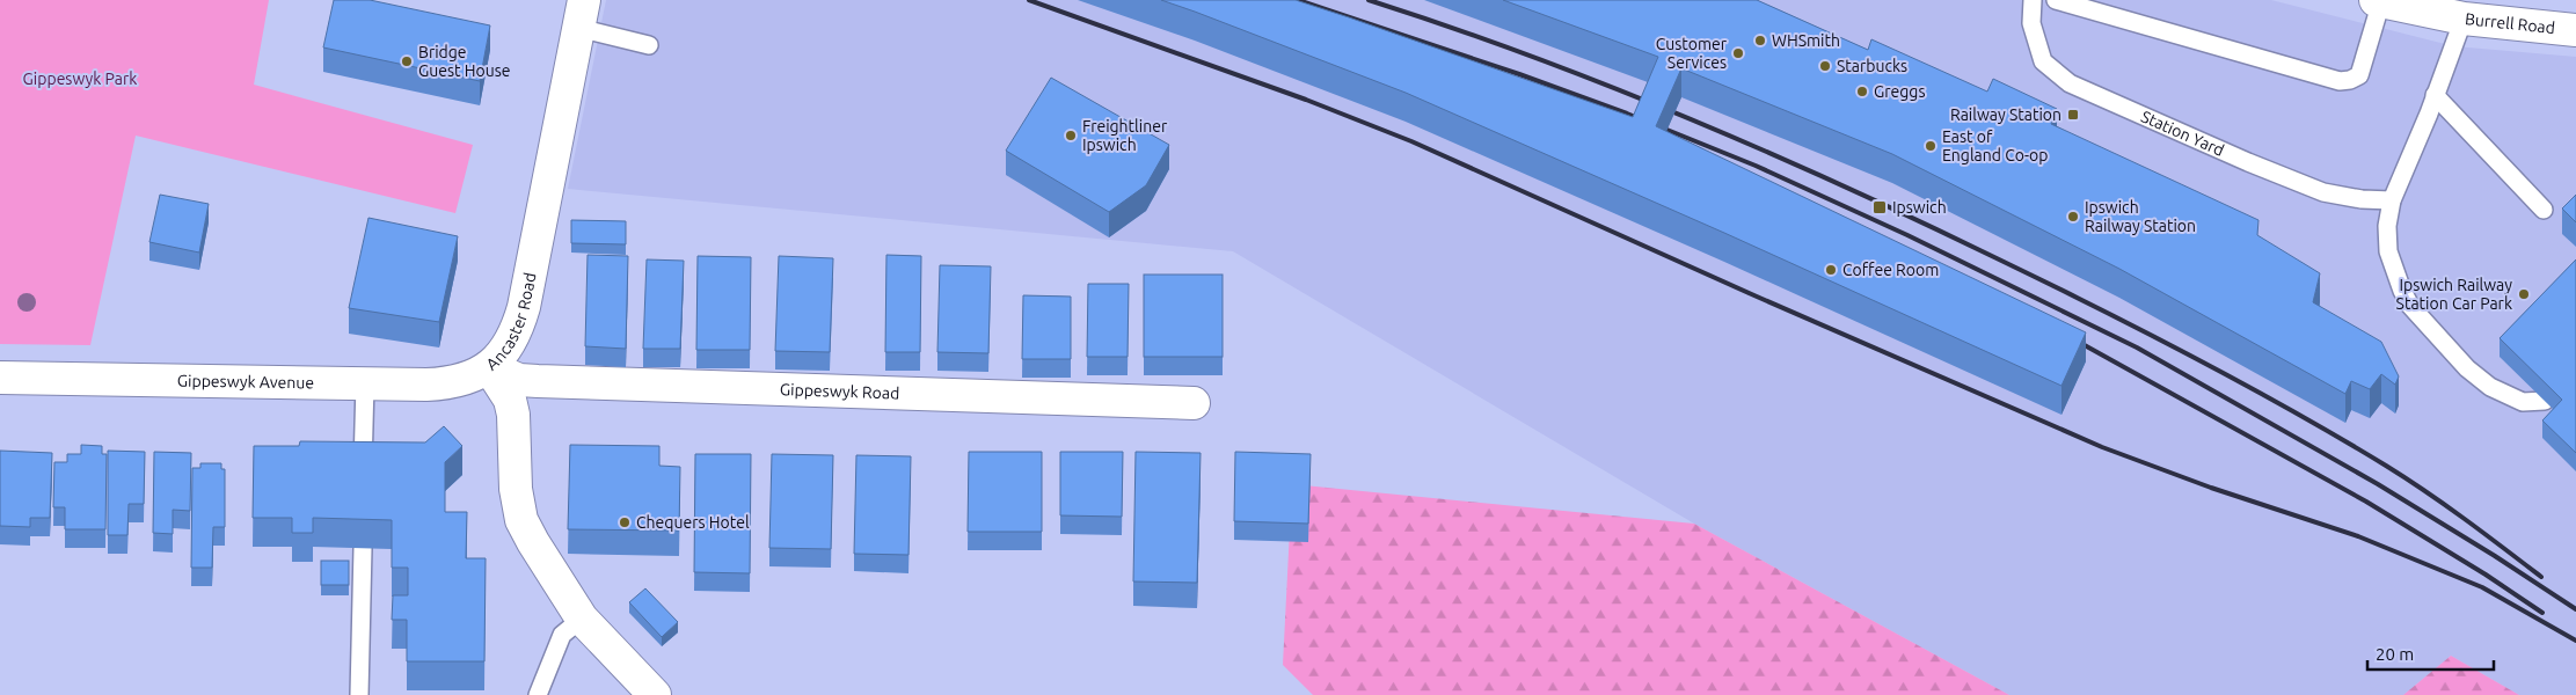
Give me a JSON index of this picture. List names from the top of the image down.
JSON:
{
  "streets": {
    "street": [
      "Burrell Road",
      "Ancaster Road",
      "Gippeswyk Avenue",
      "Gippeswyk Road"
    ],
    "lane": ["Station Yard"]
  },
  "crossings": [
    ["Ancaster Road", "Gippeswyk Avenue"],
    ["Ancaster Road", "Gippeswyk Road"],
    ["Gippeswyk Avenue", "Gippeswyk Road"]
  ],
  "parks": ["Gippeswyk Park"],
  "places": {
    "other": [
      "WHSmith",
      "Customer Services",
      "Bridge Guest House",
      "Starbucks",
      "Greggs",
      "Freightliner Ipswich",
      "East of England Co-op",
      "Ipswich Railway Station",
      "Coffee Room",
      "Ipswich Railway Station Car Park",
      "Chequers Hotel"
    ],
    "transit": ["Railway Station", "Ipswich"]
  },
  "scale_bar": "20 m"
}
